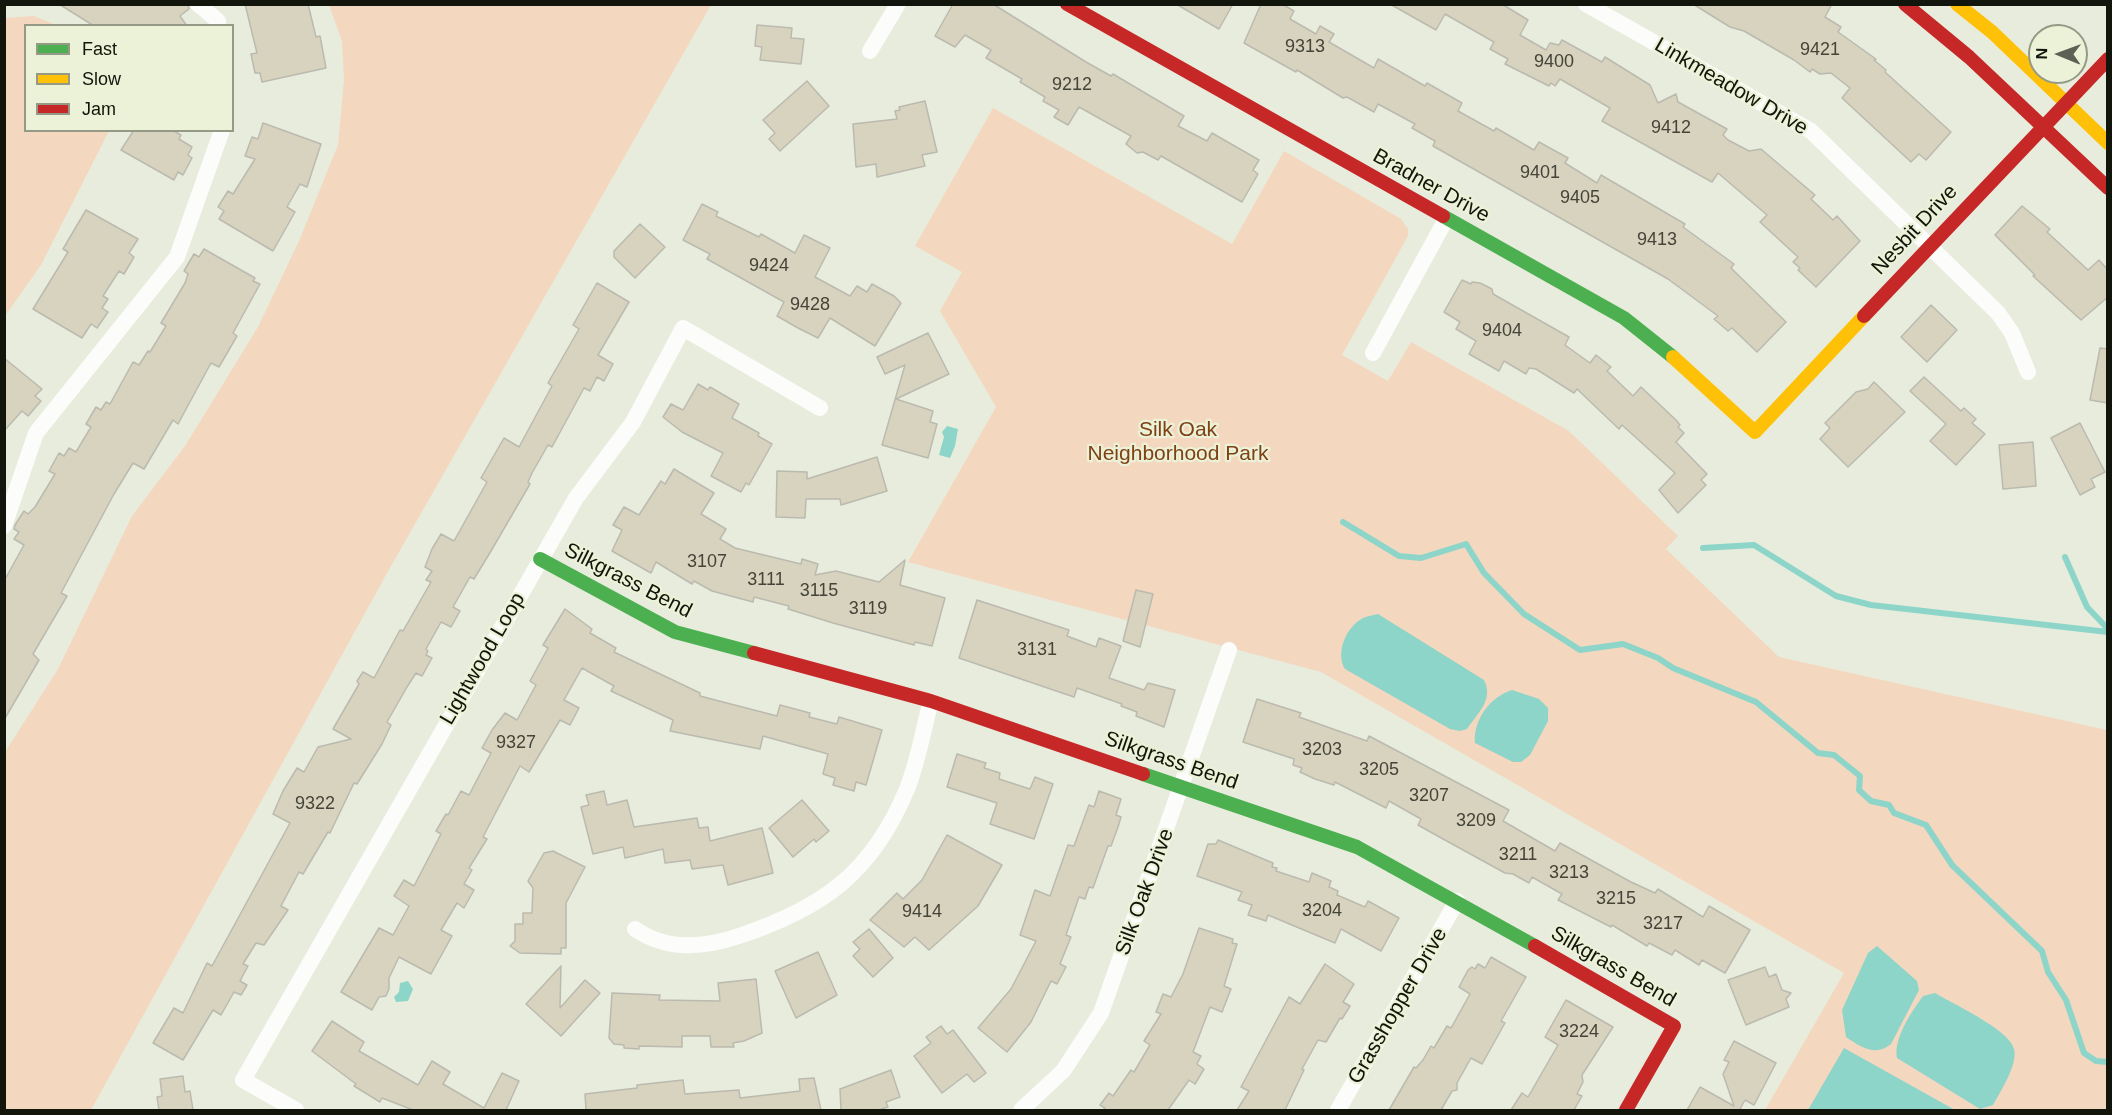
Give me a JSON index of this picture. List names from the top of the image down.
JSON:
{
  "streets": {
    "street": [
      "Linkmeadow Drive",
      "Bradner Drive",
      "Nesbit Drive",
      "Silkgrass Bend",
      "Lightwood Loop",
      "Silk Oak Drive",
      "Grasshopper Drive"
    ]
  },
  "crossings": [
    ["Linkmeadow Drive", "Nesbit Drive"],
    ["Bradner Drive", "Nesbit Drive"],
    ["Silkgrass Bend", "Lightwood Loop"],
    ["Silkgrass Bend", "Silk Oak Drive"],
    ["Silkgrass Bend", "Grasshopper Drive"]
  ],
  "parks": ["Silk Oak Neighborhood Park"],
  "house_numbers": [
    "9313",
    "9421",
    "9400",
    "9212",
    "9412",
    "9401",
    "9405",
    "9413",
    "9424",
    "9428",
    "9404",
    "3107",
    "3111",
    "3115",
    "3119",
    "3131",
    "9327",
    "3203",
    "3205",
    "3207",
    "9322",
    "3209",
    "3211",
    "3213",
    "3215",
    "3204",
    "9414",
    "3217",
    "3224"
  ],
  "legend": ["Fast", "Slow", "Jam"],
  "north": "left"
}
